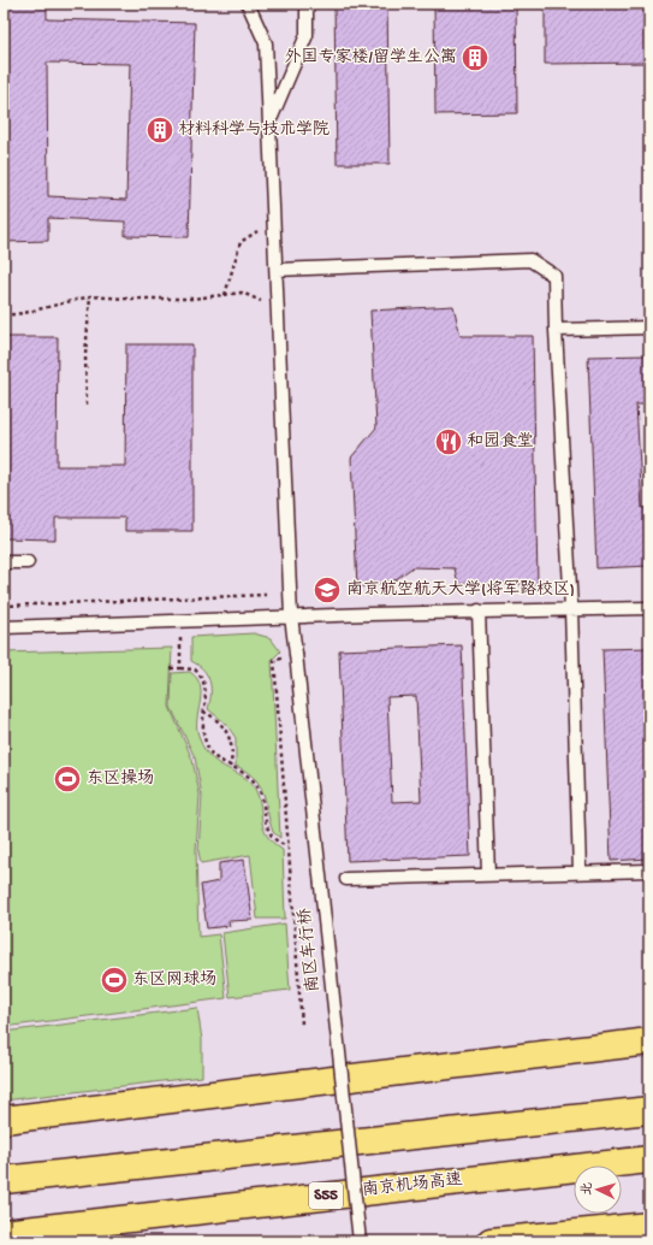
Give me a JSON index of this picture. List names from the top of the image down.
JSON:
{
  "streets": {
    "highway": ["南京机场高速", "S55"],
    "lane": ["南区车行桥"]
  },
  "places": {
    "building": ["外国专家楼/留学生公寓", "材料科学与技术学院"],
    "restaurant": ["和园食堂"],
    "school or university": ["南京航空航天大学(将军路校区)"],
    "sports": ["东区操场", "东区网球场"]
  },
  "north": "left"
}
